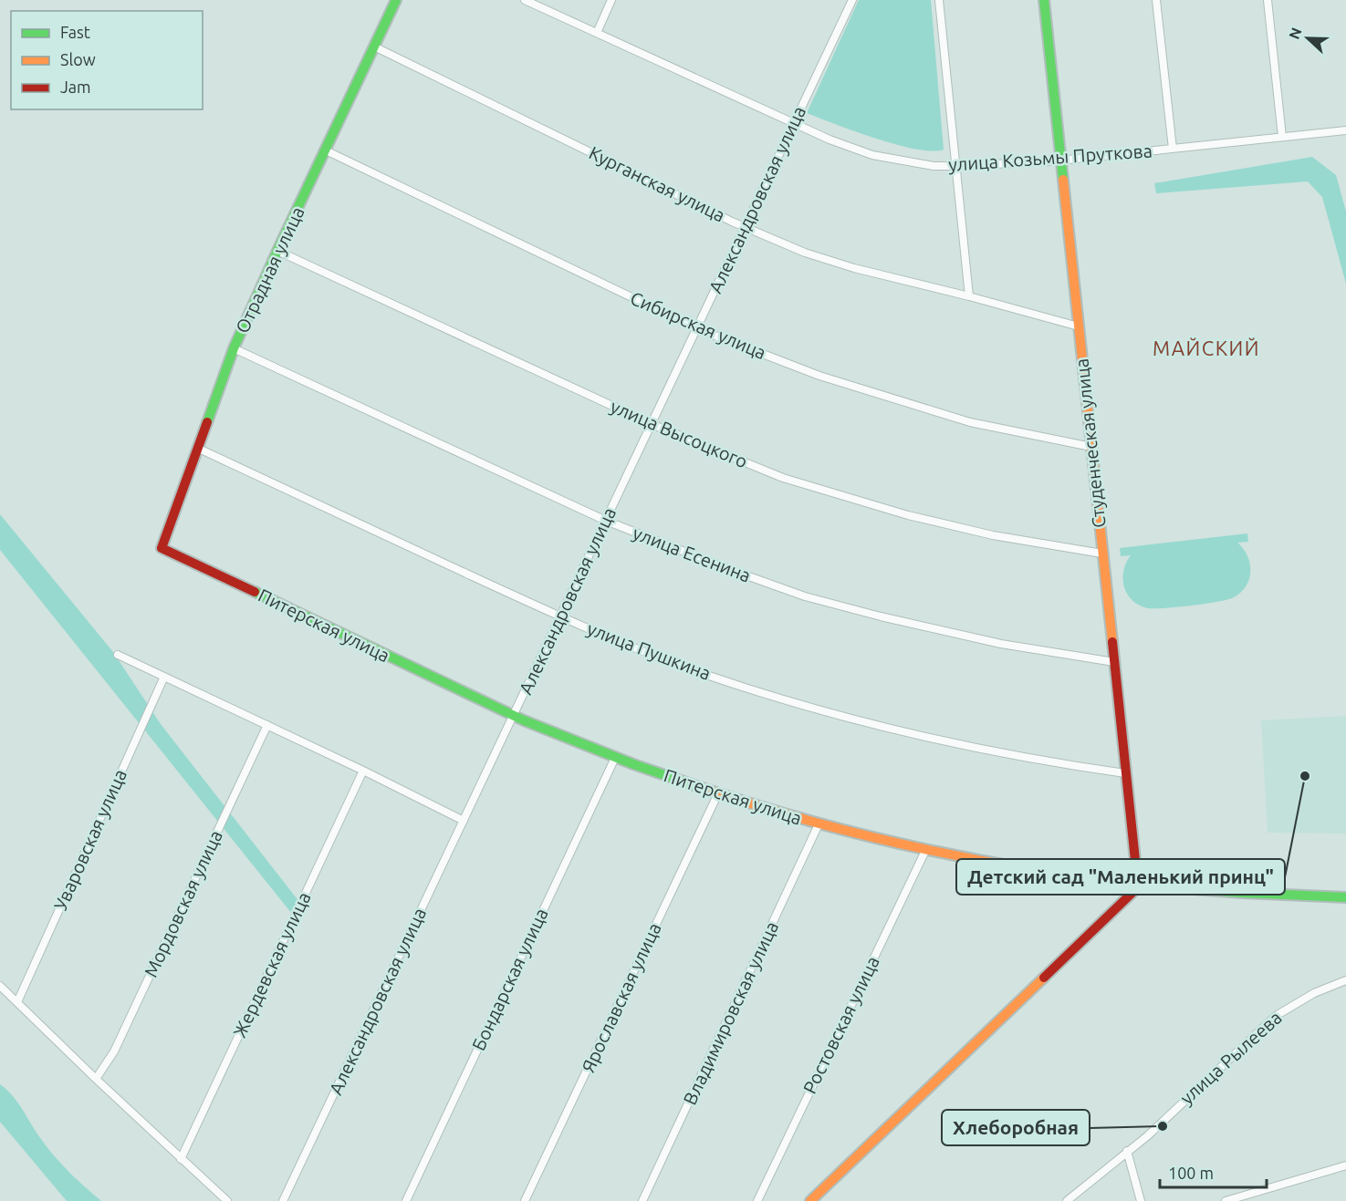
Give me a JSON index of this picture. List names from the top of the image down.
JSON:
{
  "streets": {
    "street": [
      "улица Козьмы Пруткова",
      "Курганская улица",
      "Александровская улица",
      "Отрадная улица",
      "Сибирская улица",
      "улица Высоцкого",
      "Студенческая улица",
      "улица Есенина",
      "Питерская улица",
      "улица Пушкина",
      "Уваровская улица",
      "Мордовская улица",
      "Жердевская улица",
      "Бондарская улица",
      "Ярославская улица",
      "Владимировская улица",
      "Ростовская улица",
      "улица Рылеева"
    ]
  },
  "crossings": [
    ["улица Козьмы Пруткова", "Александровская улица"],
    ["улица Козьмы Пруткова", "Студенческая улица"],
    ["Курганская улица", "Александровская улица"],
    ["Курганская улица", "Отрадная улица"],
    ["Курганская улица", "Студенческая улица"],
    ["Александровская улица", "Сибирская улица"],
    ["Александровская улица", "улица Высоцкого"],
    ["Александровская улица", "улица Есенина"],
    ["Александровская улица", "Питерская улица"],
    ["Александровская улица", "улица Пушкина"],
    ["Отрадная улица", "Сибирская улица"],
    ["Отрадная улица", "улица Высоцкого"],
    ["Отрадная улица", "улица Есенина"],
    ["Отрадная улица", "Питерская улица"],
    ["Отрадная улица", "улица Пушкина"],
    ["Сибирская улица", "Студенческая улица"],
    ["улица Высоцкого", "Студенческая улица"],
    ["Студенческая улица", "улица Есенина"],
    ["Студенческая улица", "Питерская улица"],
    ["Студенческая улица", "улица Пушкина"],
    ["Питерская улица", "Бондарская улица"],
    ["Питерская улица", "Ярославская улица"],
    ["Питерская улица", "Владимировская улица"],
    ["Питерская улица", "Ростовская улица"]
  ],
  "districts": ["МАЙСКИЙ"],
  "places": ["Детский сад \"Маленький принц\"", "Хлеборобная"],
  "legend": ["Fast", "Slow", "Jam"],
  "scale_bar": "100 m",
  "north": "left"
}
